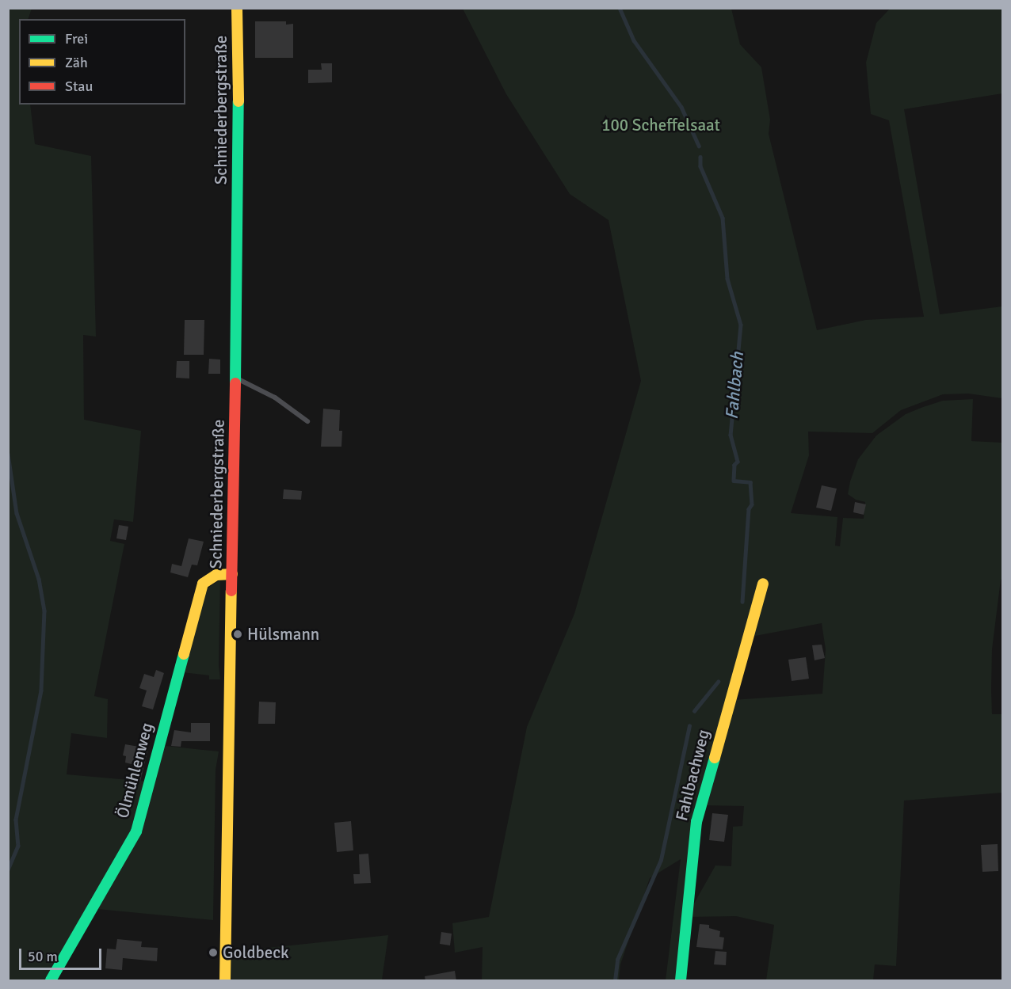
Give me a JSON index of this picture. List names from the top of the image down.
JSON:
{
  "streets": {
    "street": ["Schniederbergstraße", "Ölmühlenweg", "Fahlbachweg"]
  },
  "crossings": [
    ["Schniederbergstraße", "Ölmühlenweg"]
  ],
  "water": ["Fahlbach"],
  "parks": ["100 Scheffelsaat"],
  "places": ["Hülsmann", "Goldbeck"],
  "legend": ["Frei", "Zäh", "Stau"],
  "scale_bar": "50 m"
}
